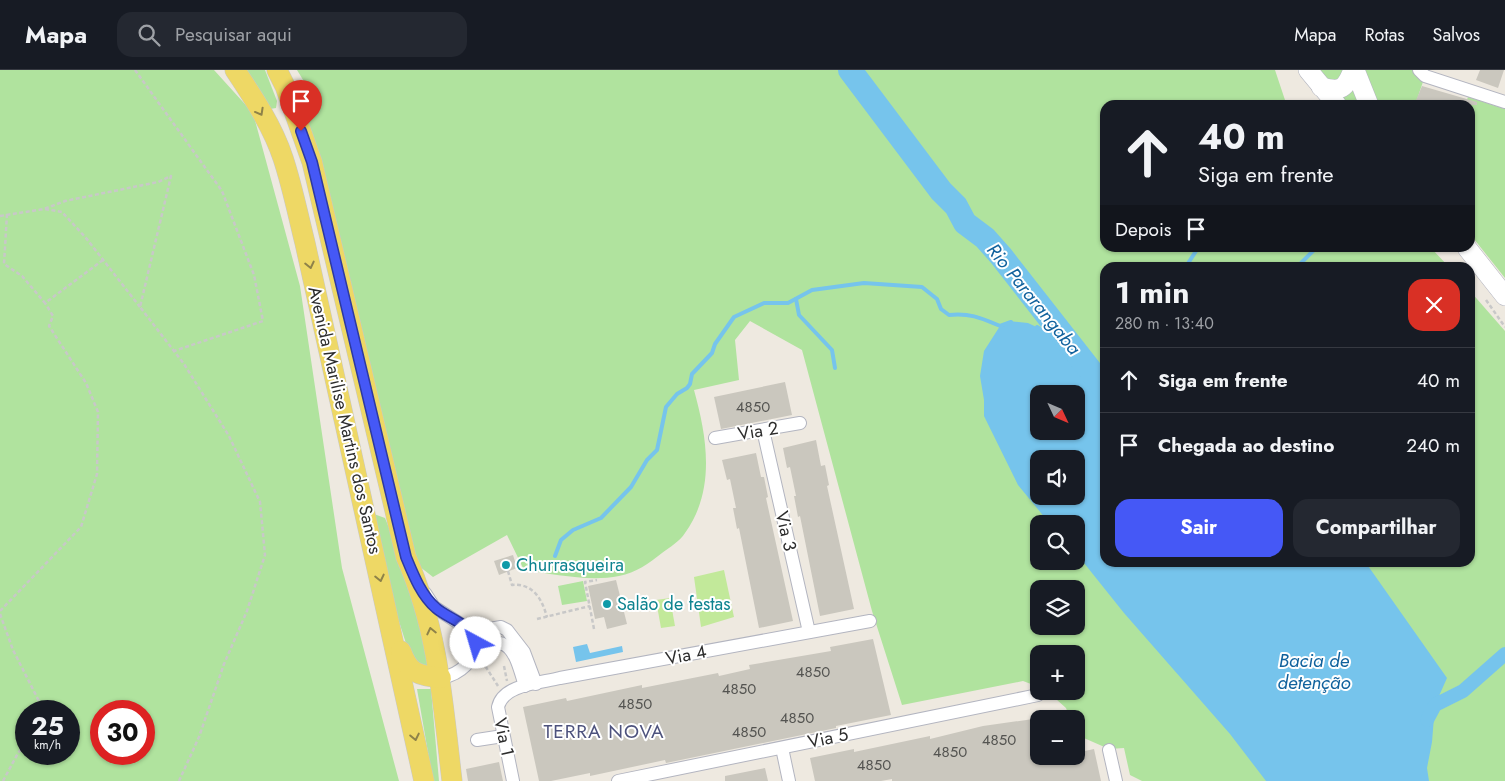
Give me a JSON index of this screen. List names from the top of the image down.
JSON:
{
  "streets": {
    "main road": ["Avenida Marilise Martins dos Santos"],
    "street": [
      "Via 2",
      "Via 3",
      "Via 4",
      "Via 1",
      "Via 5"
    ]
  },
  "crossings": [
    ["Via 2", "Via 3"],
    ["Via 3", "Via 4"],
    ["Via 4", "Via 1"]
  ],
  "districts": ["TERRA NOVA"],
  "water": ["Rio Pararangaba", "Bacia de detenção"],
  "places": ["Churrasqueira", "Salão de festas"],
  "house_numbers": [
    "4850",
    "4850",
    "4850",
    "4850",
    "4850",
    "4850",
    "4850",
    "4850",
    "4850"
  ],
  "north": "bottom right",
  "page": {
    "header": "Mapa",
    "search": "Pesquisar aqui",
    "nav": ["Mapa", "Rotas", "Salvos"],
    "turn": ["40 m", "Siga em frente"],
    "then": "Depois",
    "heading": ["1 min", "280 m · 13:40"],
    "list": [
      {
        "name": "Siga em frente",
        "value": "40 m"
      },
      {
        "name": "Chegada ao destino",
        "value": "240 m"
      }
    ],
    "map_buttons": ["+", "−"],
    "buttons": ["Sair", "Compartilhar"],
    "speed": "25 km/h",
    "limit": "30"
  }
}
